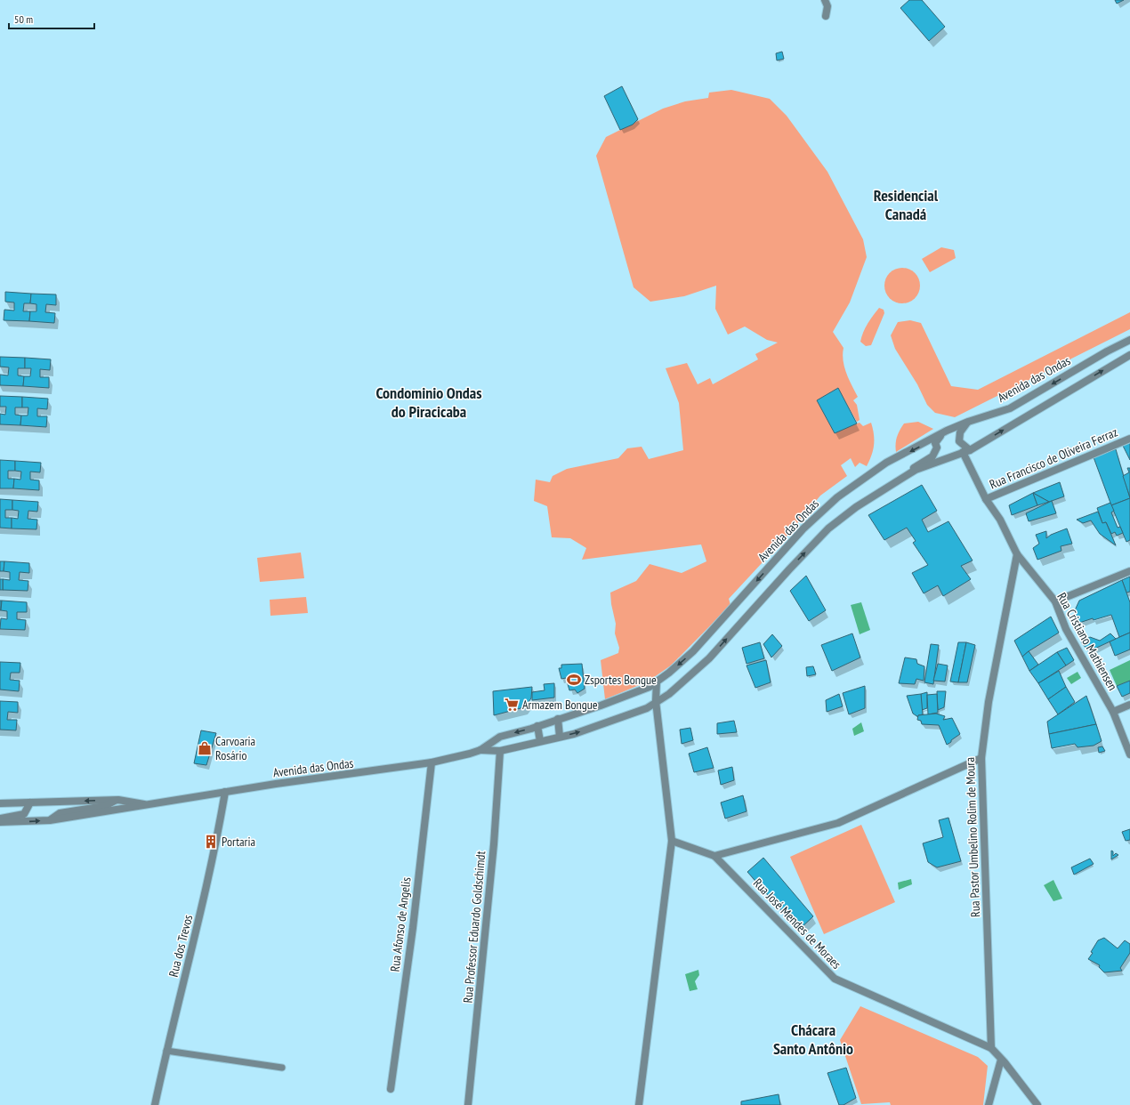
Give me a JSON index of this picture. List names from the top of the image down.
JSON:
{
  "streets": {
    "street": [
      "Avenida das Ondas",
      "Rua Francisco de Oliveira Ferraz",
      "Rua Cristiano Mathiensen",
      "Rua Pastor Umbelino Rolim de Moura",
      "Rua José Mendes de Moraes",
      "Rua Afonso de Angelis",
      "Rua Professor Eduardo Goldschimdt",
      "Rua dos Trevos"
    ]
  },
  "crossings": [
    ["Avenida das Ondas", "Rua Cristiano Mathiensen"],
    ["Avenida das Ondas", "Rua Afonso de Angelis"],
    ["Avenida das Ondas", "Rua Professor Eduardo Goldschimdt"],
    ["Avenida das Ondas", "Rua dos Trevos"],
    ["Rua Francisco de Oliveira Ferraz", "Rua Cristiano Mathiensen"],
    ["Rua Cristiano Mathiensen", "Rua Pastor Umbelino Rolim de Moura"],
    ["Rua Pastor Umbelino Rolim de Moura", "Rua José Mendes de Moraes"]
  ],
  "districts": ["Residencial Canadá", "Condominio Ondas do Piracicaba", "Chácara Santo Antônio"],
  "places": {
    "sports": ["Zsportes Bongue"],
    "supermarket": ["Armazem Bongue"],
    "shop": ["Carvoaria Rosário"],
    "building": ["Portaria"]
  },
  "scale_bar": "50 m"
}
